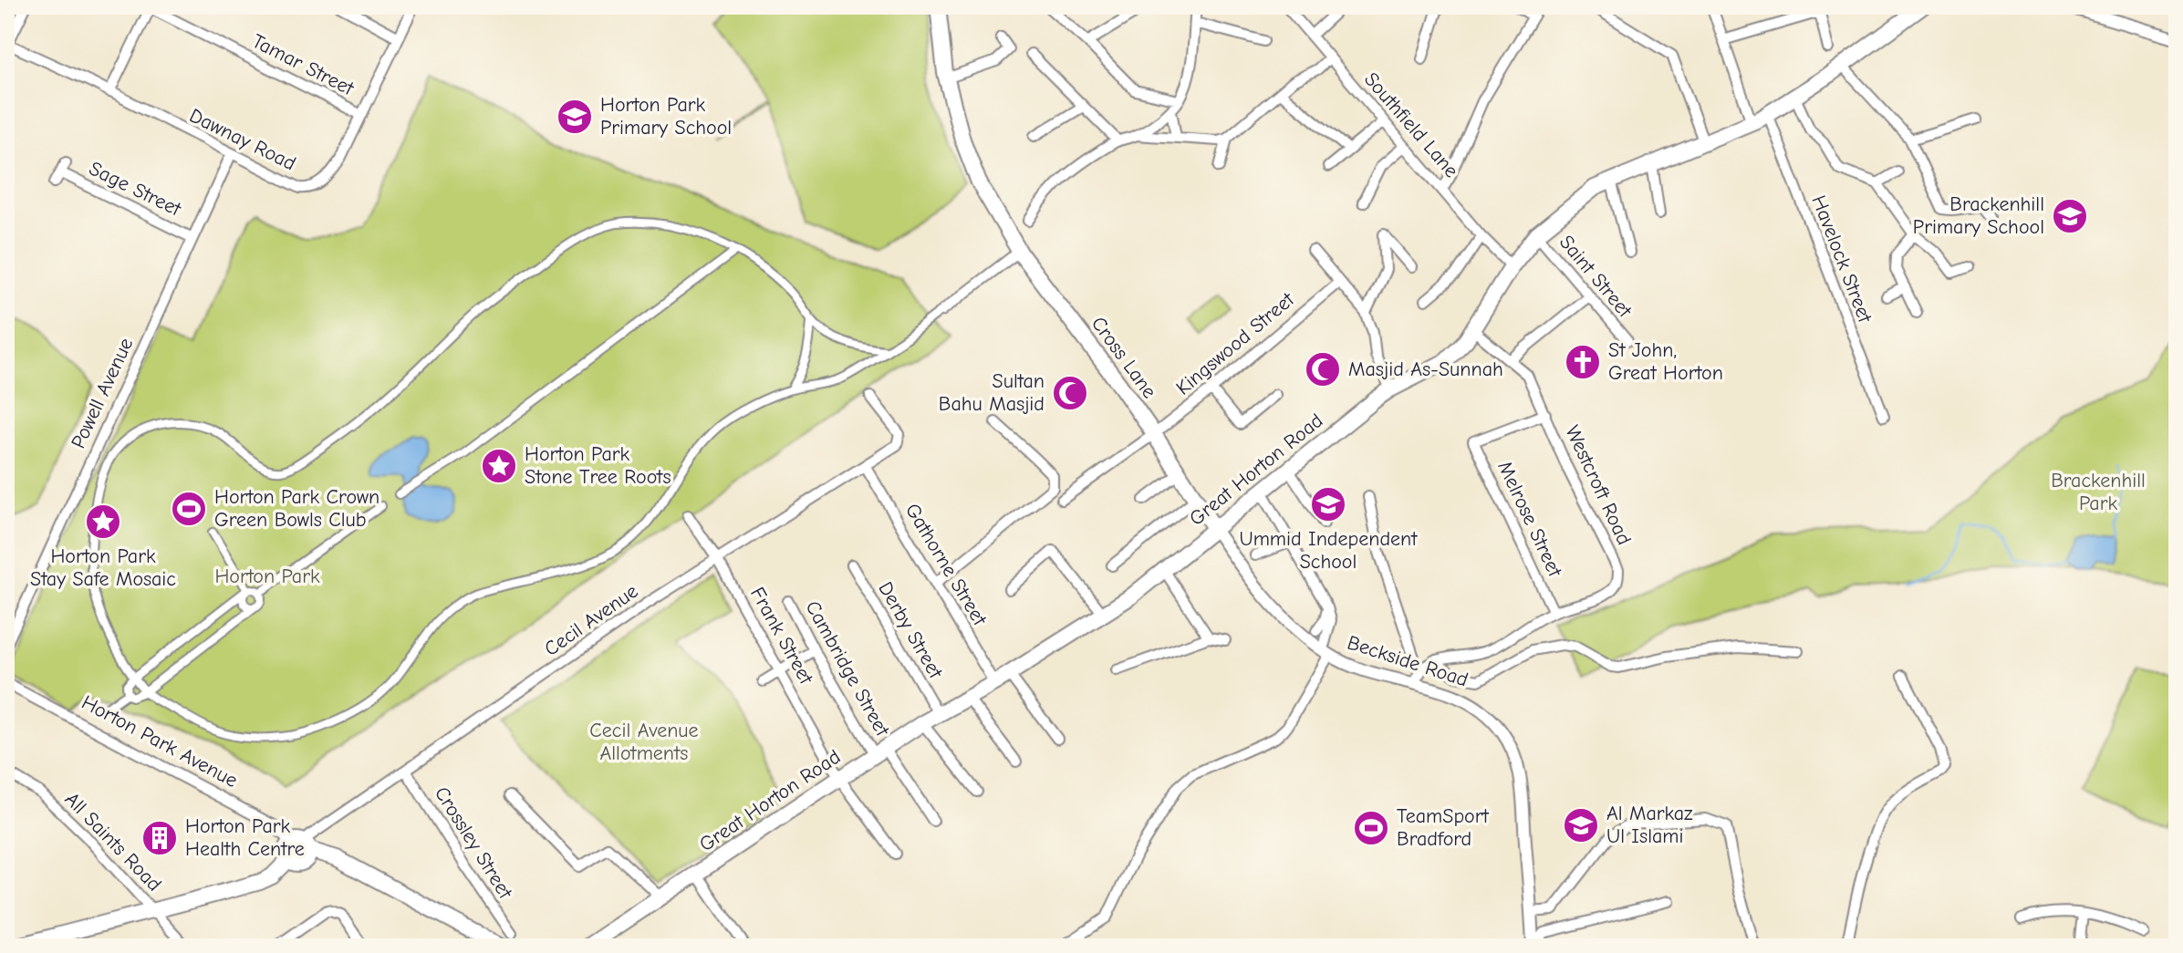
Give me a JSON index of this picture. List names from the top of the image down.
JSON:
{
  "streets": {
    "main road": ["Cross Lane", "Great Horton Road", "Horton Park Avenue"],
    "street": [
      "Tamar Street",
      "Southfield Lane",
      "Dawnay Road",
      "Sage Street",
      "Havelock Street",
      "Saint Street",
      "Kingswood Street",
      "Powell Avenue",
      "Westcroft Road",
      "Melrose Street",
      "Gathorne Street",
      "Cecil Avenue",
      "Derby Street",
      "Frank Street",
      "Beckside Road",
      "Cambridge Street",
      "All Saints Road",
      "Crossley Street"
    ]
  },
  "crossings": [
    ["Tamar Street", "Dawnay Road"],
    ["Southfield Lane", "Great Horton Road"],
    ["Dawnay Road", "Powell Avenue"],
    ["Sage Street", "Powell Avenue"],
    ["Havelock Street", "Great Horton Road"],
    ["Saint Street", "Great Horton Road"],
    ["Kingswood Street", "Cross Lane"],
    ["Cross Lane", "Great Horton Road"],
    ["Cross Lane", "Beckside Road"],
    ["Great Horton Road", "Westcroft Road"],
    ["Great Horton Road", "Gathorne Street"],
    ["Great Horton Road", "Derby Street"],
    ["Great Horton Road", "Frank Street"],
    ["Great Horton Road", "Beckside Road"],
    ["Great Horton Road", "Cambridge Street"],
    ["Westcroft Road", "Melrose Street"],
    ["Gathorne Street", "Cecil Avenue"],
    ["Cecil Avenue", "Frank Street"],
    ["Cecil Avenue", "Horton Park Avenue"],
    ["Cecil Avenue", "Crossley Street"]
  ],
  "parks": ["Brackenhill Park", "Horton Park", "Cecil Avenue Allotments"],
  "places": {
    "school or university": [
      "Horton Park Primary School",
      "Brackenhill Primary School",
      "Ummid Independent School",
      "Al Markaz Ul Islami"
    ],
    "church": ["St John, Great Horton"],
    "mosque": ["Masjid As-Sunnah", "Sultan Bahu Masjid"],
    "place": ["Horton Park Stone Tree Roots", "Horton Park Stay Safe Mosaic"],
    "sports": ["Horton Park Crown Green Bowls Club", "TeamSport Bradford"],
    "building": ["Horton Park Health Centre"]
  }
}
